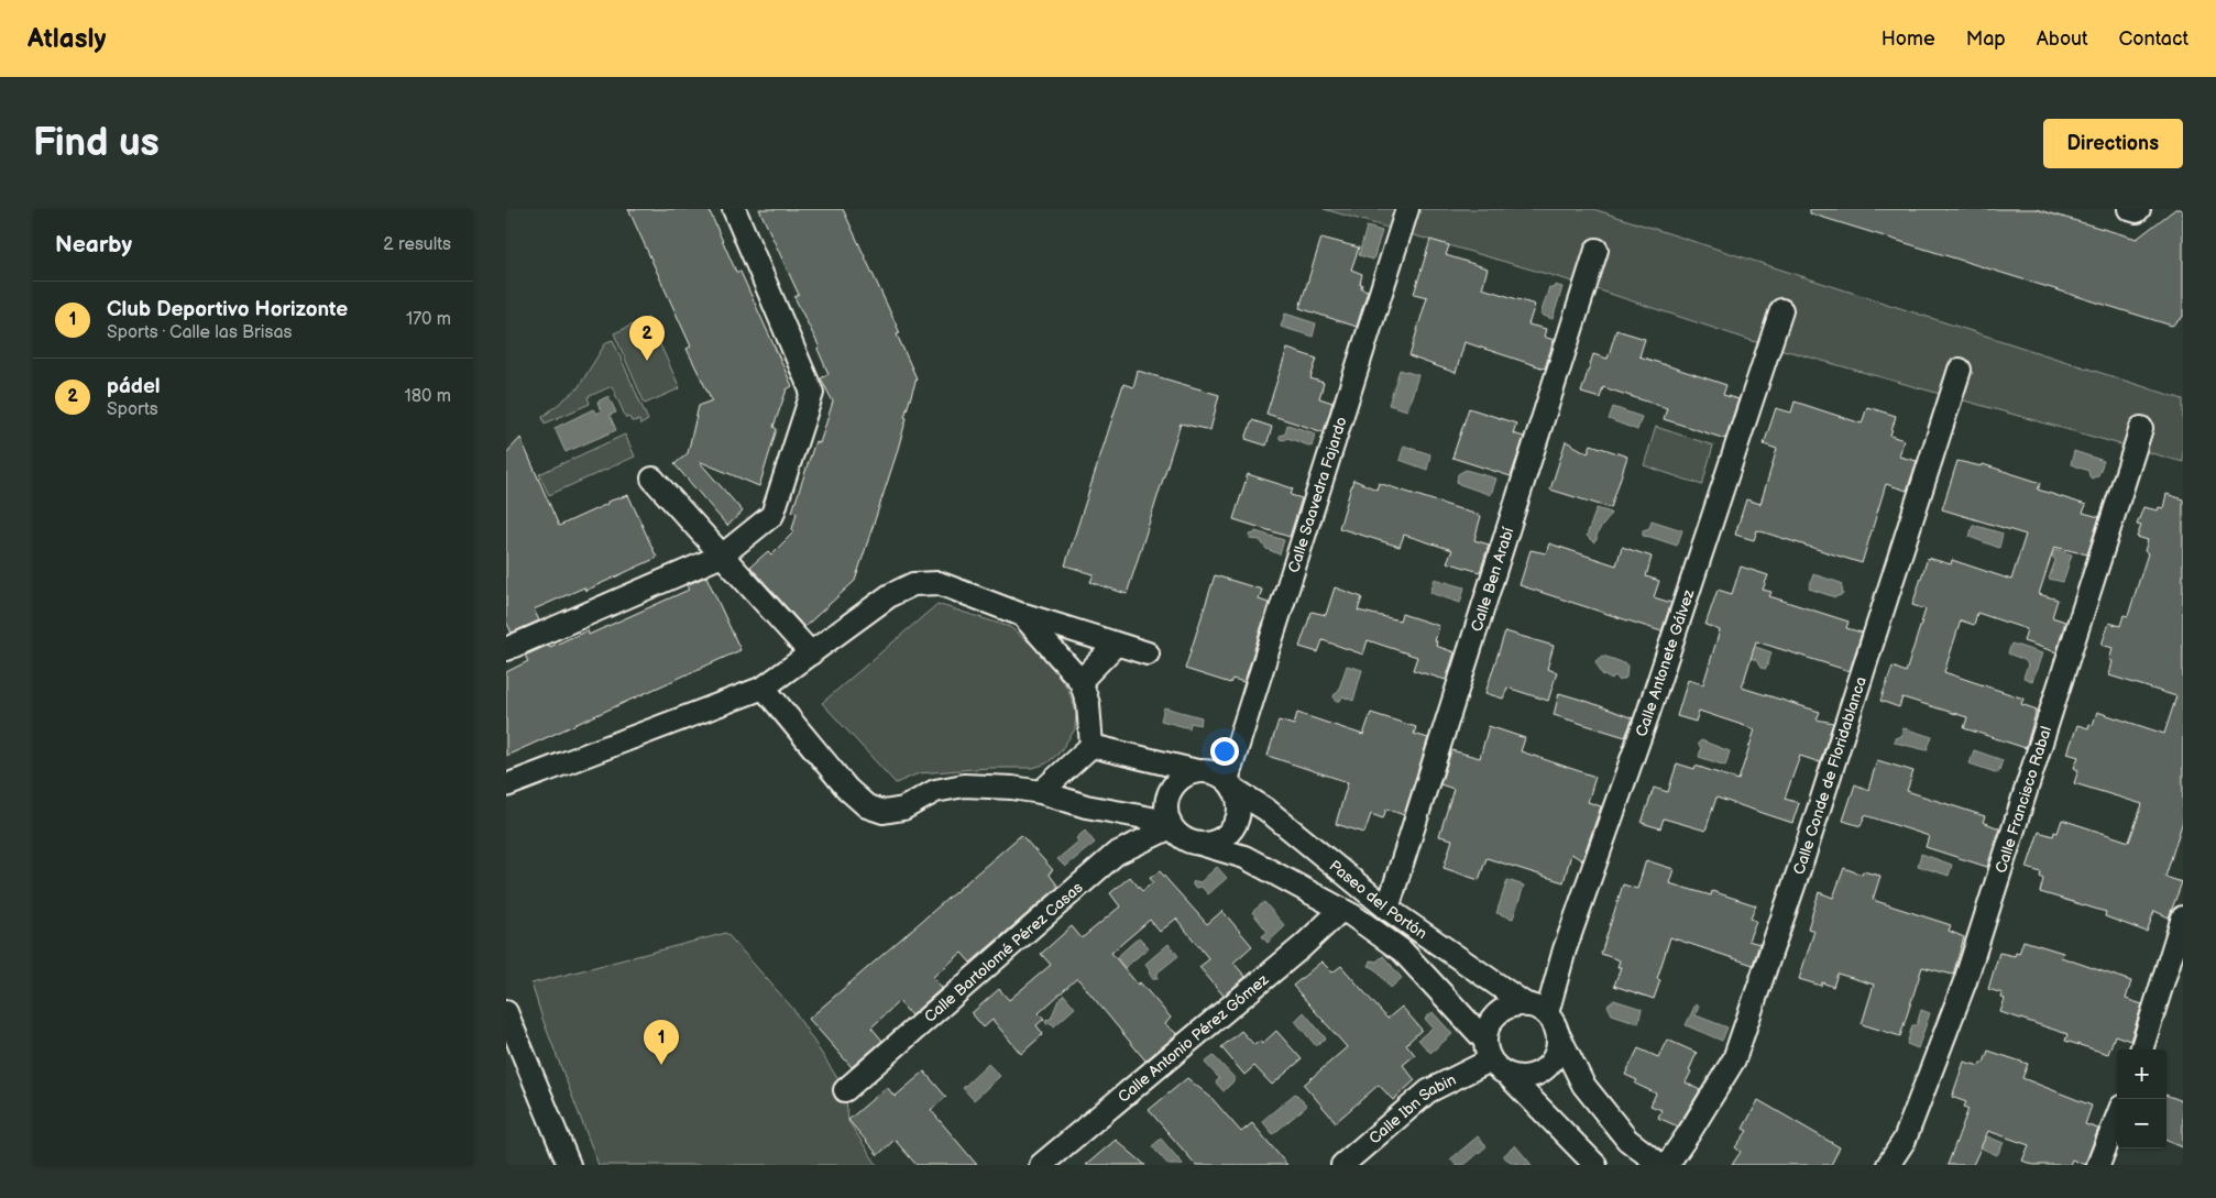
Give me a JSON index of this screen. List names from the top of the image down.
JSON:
{
  "streets": {
    "street": [
      "Calle Saavedra Fajardo",
      "Calle Ben Arabí",
      "Calle Antonete Gálvez",
      "Calle Conde de Floridablanca",
      "Calle Francisco Rabal",
      "Paseo del Portón",
      "Calle Bartolomé Pérez Casas",
      "Calle Antonio Pérez Gómez",
      "Calle Ibn Sabin"
    ]
  },
  "crossings": [
    ["Calle Saavedra Fajardo", "Paseo del Portón"],
    ["Calle Saavedra Fajardo", "Calle Bartolomé Pérez Casas"],
    ["Calle Ben Arabí", "Paseo del Portón"],
    ["Calle Antonete Gálvez", "Paseo del Portón"],
    ["Calle Antonete Gálvez", "Calle Ibn Sabin"],
    ["Paseo del Portón", "Calle Bartolomé Pérez Casas"],
    ["Paseo del Portón", "Calle Antonio Pérez Gómez"],
    ["Paseo del Portón", "Calle Ibn Sabin"]
  ],
  "page": {
    "header": "Atlasly",
    "nav": [
      "Home",
      "Map",
      "About",
      "Contact"
    ],
    "buttons": "Directions",
    "title": "Find us",
    "heading": ["Nearby", "2 results"],
    "list": [
      {
        "mark": "1",
        "name": "Club Deportivo Horizonte",
        "note": "Sports · Calle las Brisas",
        "value": "170 m"
      },
      {
        "mark": "2",
        "name": "pádel",
        "note": "Sports",
        "value": "180 m"
      }
    ],
    "pins": ["2", "1"],
    "map_buttons": ["+", "−"]
  }
}
